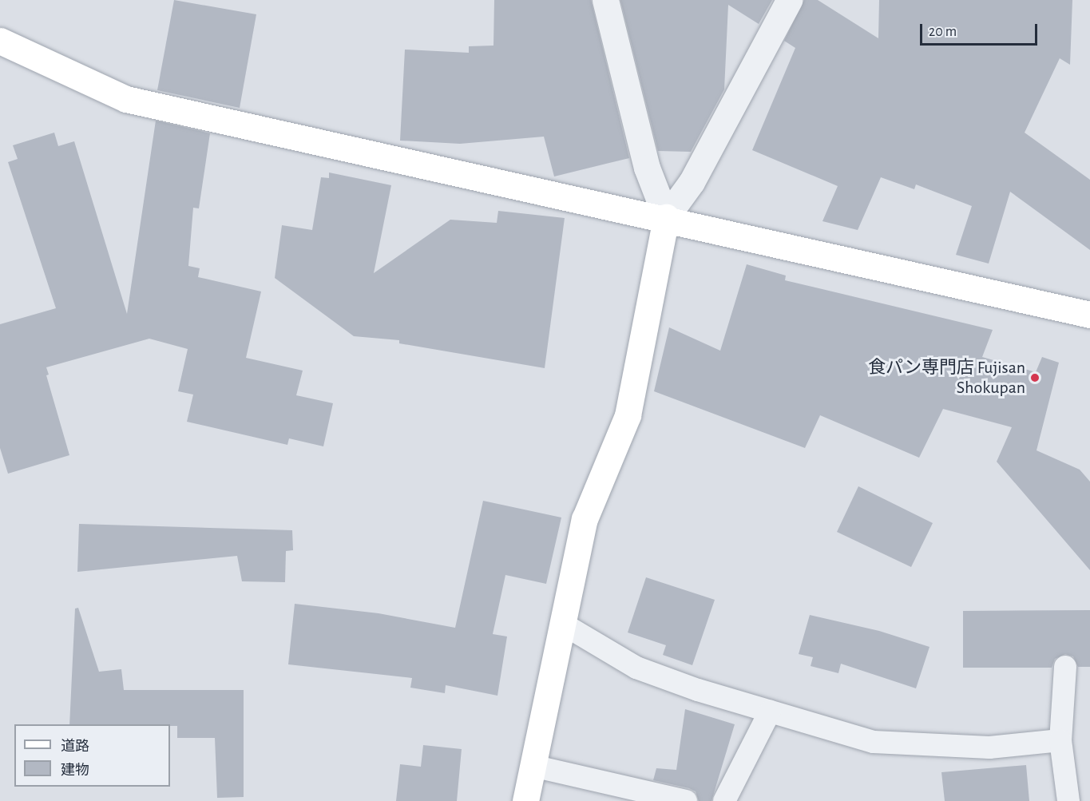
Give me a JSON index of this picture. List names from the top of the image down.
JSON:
{
  "places": ["食パン専門店 Fujisan Shokupan"],
  "legend": ["道路", "建物"],
  "scale_bar": "20 m"
}
